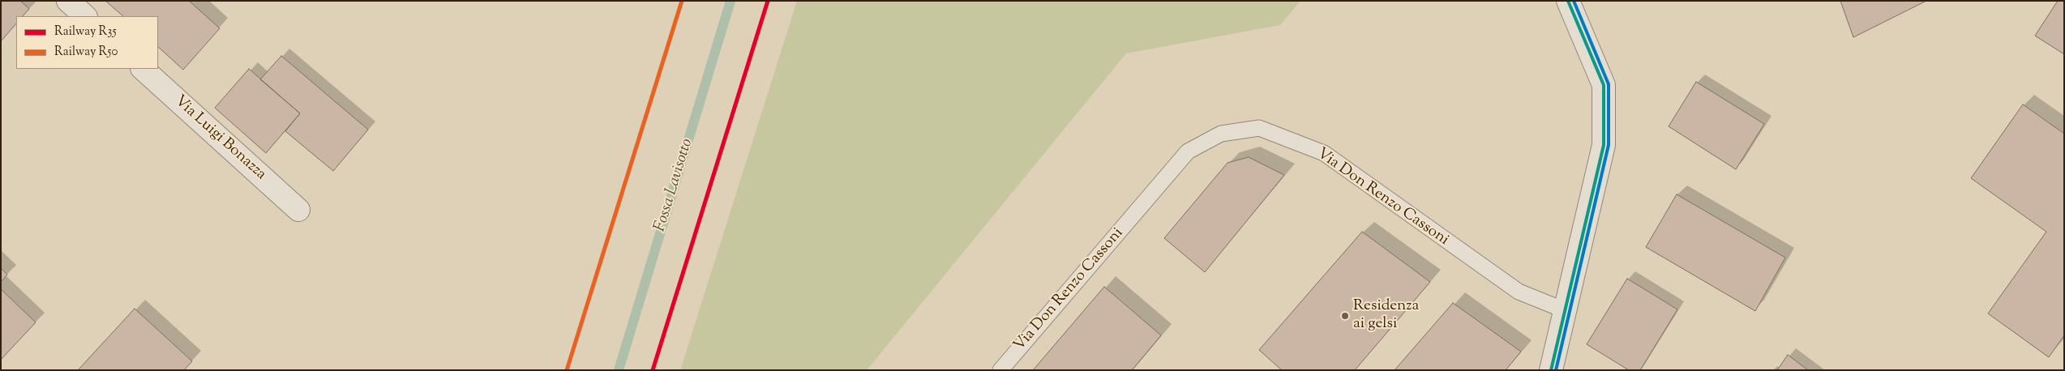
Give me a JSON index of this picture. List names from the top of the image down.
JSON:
{
  "streets": {
    "street": ["Via Luigi Bonazza"],
    "lane": ["Via Don Renzo Cassoni"]
  },
  "water": ["Fossa Lavisotto"],
  "places": ["Residenza ai gelsi"],
  "lines": ["rail line R35", "rail line R50"],
  "legend": ["Railway R35", "Railway R50"]
}
